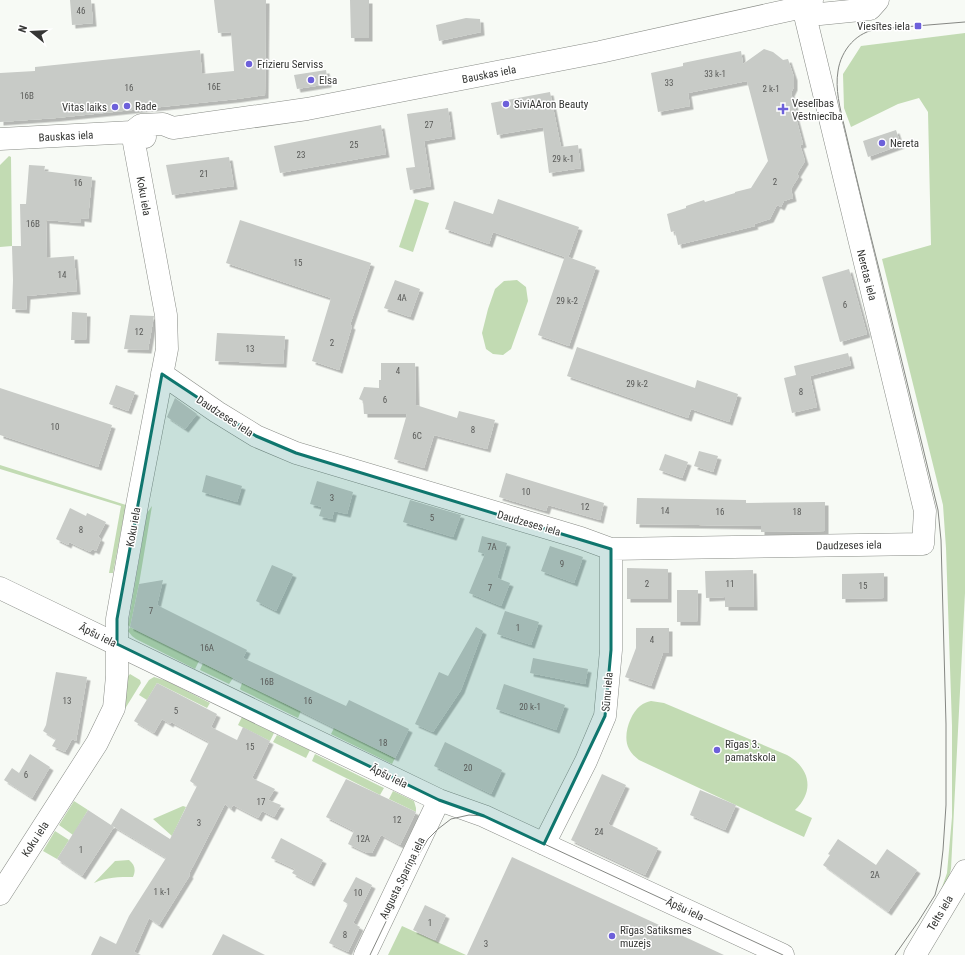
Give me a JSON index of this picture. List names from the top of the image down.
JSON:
{
  "streets": {
    "street": [
      "Bauskas iela",
      "Koku iela",
      "Neretas iela",
      "Daudzeses iela",
      "Āpšu iela",
      "Sūnu iela",
      "Augusta Spariņa iela",
      "Telts iela"
    ]
  },
  "crossings": [
    ["Bauskas iela", "Koku iela"],
    ["Bauskas iela", "Neretas iela"],
    ["Koku iela", "Daudzeses iela"],
    ["Koku iela", "Āpšu iela"],
    ["Neretas iela", "Daudzeses iela"],
    ["Daudzeses iela", "Sūnu iela"],
    ["Āpšu iela", "Sūnu iela"],
    ["Āpšu iela", "Augusta Spariņa iela"]
  ],
  "places": {
    "transit": ["Viesītes iela"],
    "other": [
      "Frizieru Serviss",
      "Elsa",
      "SiviAAron Beauty",
      "Rade",
      "Vitas laiks",
      "Nereta",
      "Rīgas 3. pamatskola",
      "Rīgas Satiksmes muzejs"
    ],
    "health": ["Veselības Vēstniecība"]
  },
  "house_numbers": [
    "46",
    "33 k-1",
    "33",
    "16E",
    "16",
    "2 k-1",
    "16B",
    "27",
    "25",
    "23",
    "29 k-1",
    "21",
    "2",
    "16",
    "16B",
    "15",
    "14",
    "4A",
    "29 k-2",
    "6",
    "12",
    "2",
    "13",
    "4",
    "29 k-2",
    "8",
    "6",
    "10",
    "8",
    "6C",
    "10",
    "3",
    "12",
    "14",
    "16",
    "18",
    "5",
    "8",
    "7A",
    "9",
    "2",
    "11",
    "15",
    "7",
    "7",
    "1",
    "4",
    "16A",
    "16B",
    "13",
    "16",
    "20 k-1",
    "5",
    "18",
    "15",
    "20",
    "6",
    "17",
    "12",
    "3",
    "24",
    "12A",
    "1",
    "2A",
    "1 k-1",
    "10",
    "1",
    "8",
    "3"
  ],
  "north": "left"
}
